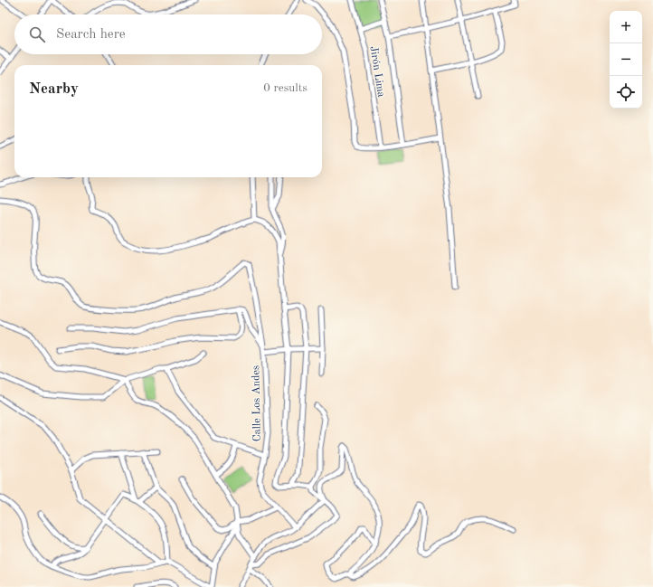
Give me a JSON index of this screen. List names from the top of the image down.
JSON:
{
  "streets": {
    "street": ["Jirón Lima", "Calle Los Andes"]
  },
  "page": {
    "map_buttons": ["+", "−"],
    "search": "Search here",
    "heading": ["Nearby", "0 results"]
  }
}
